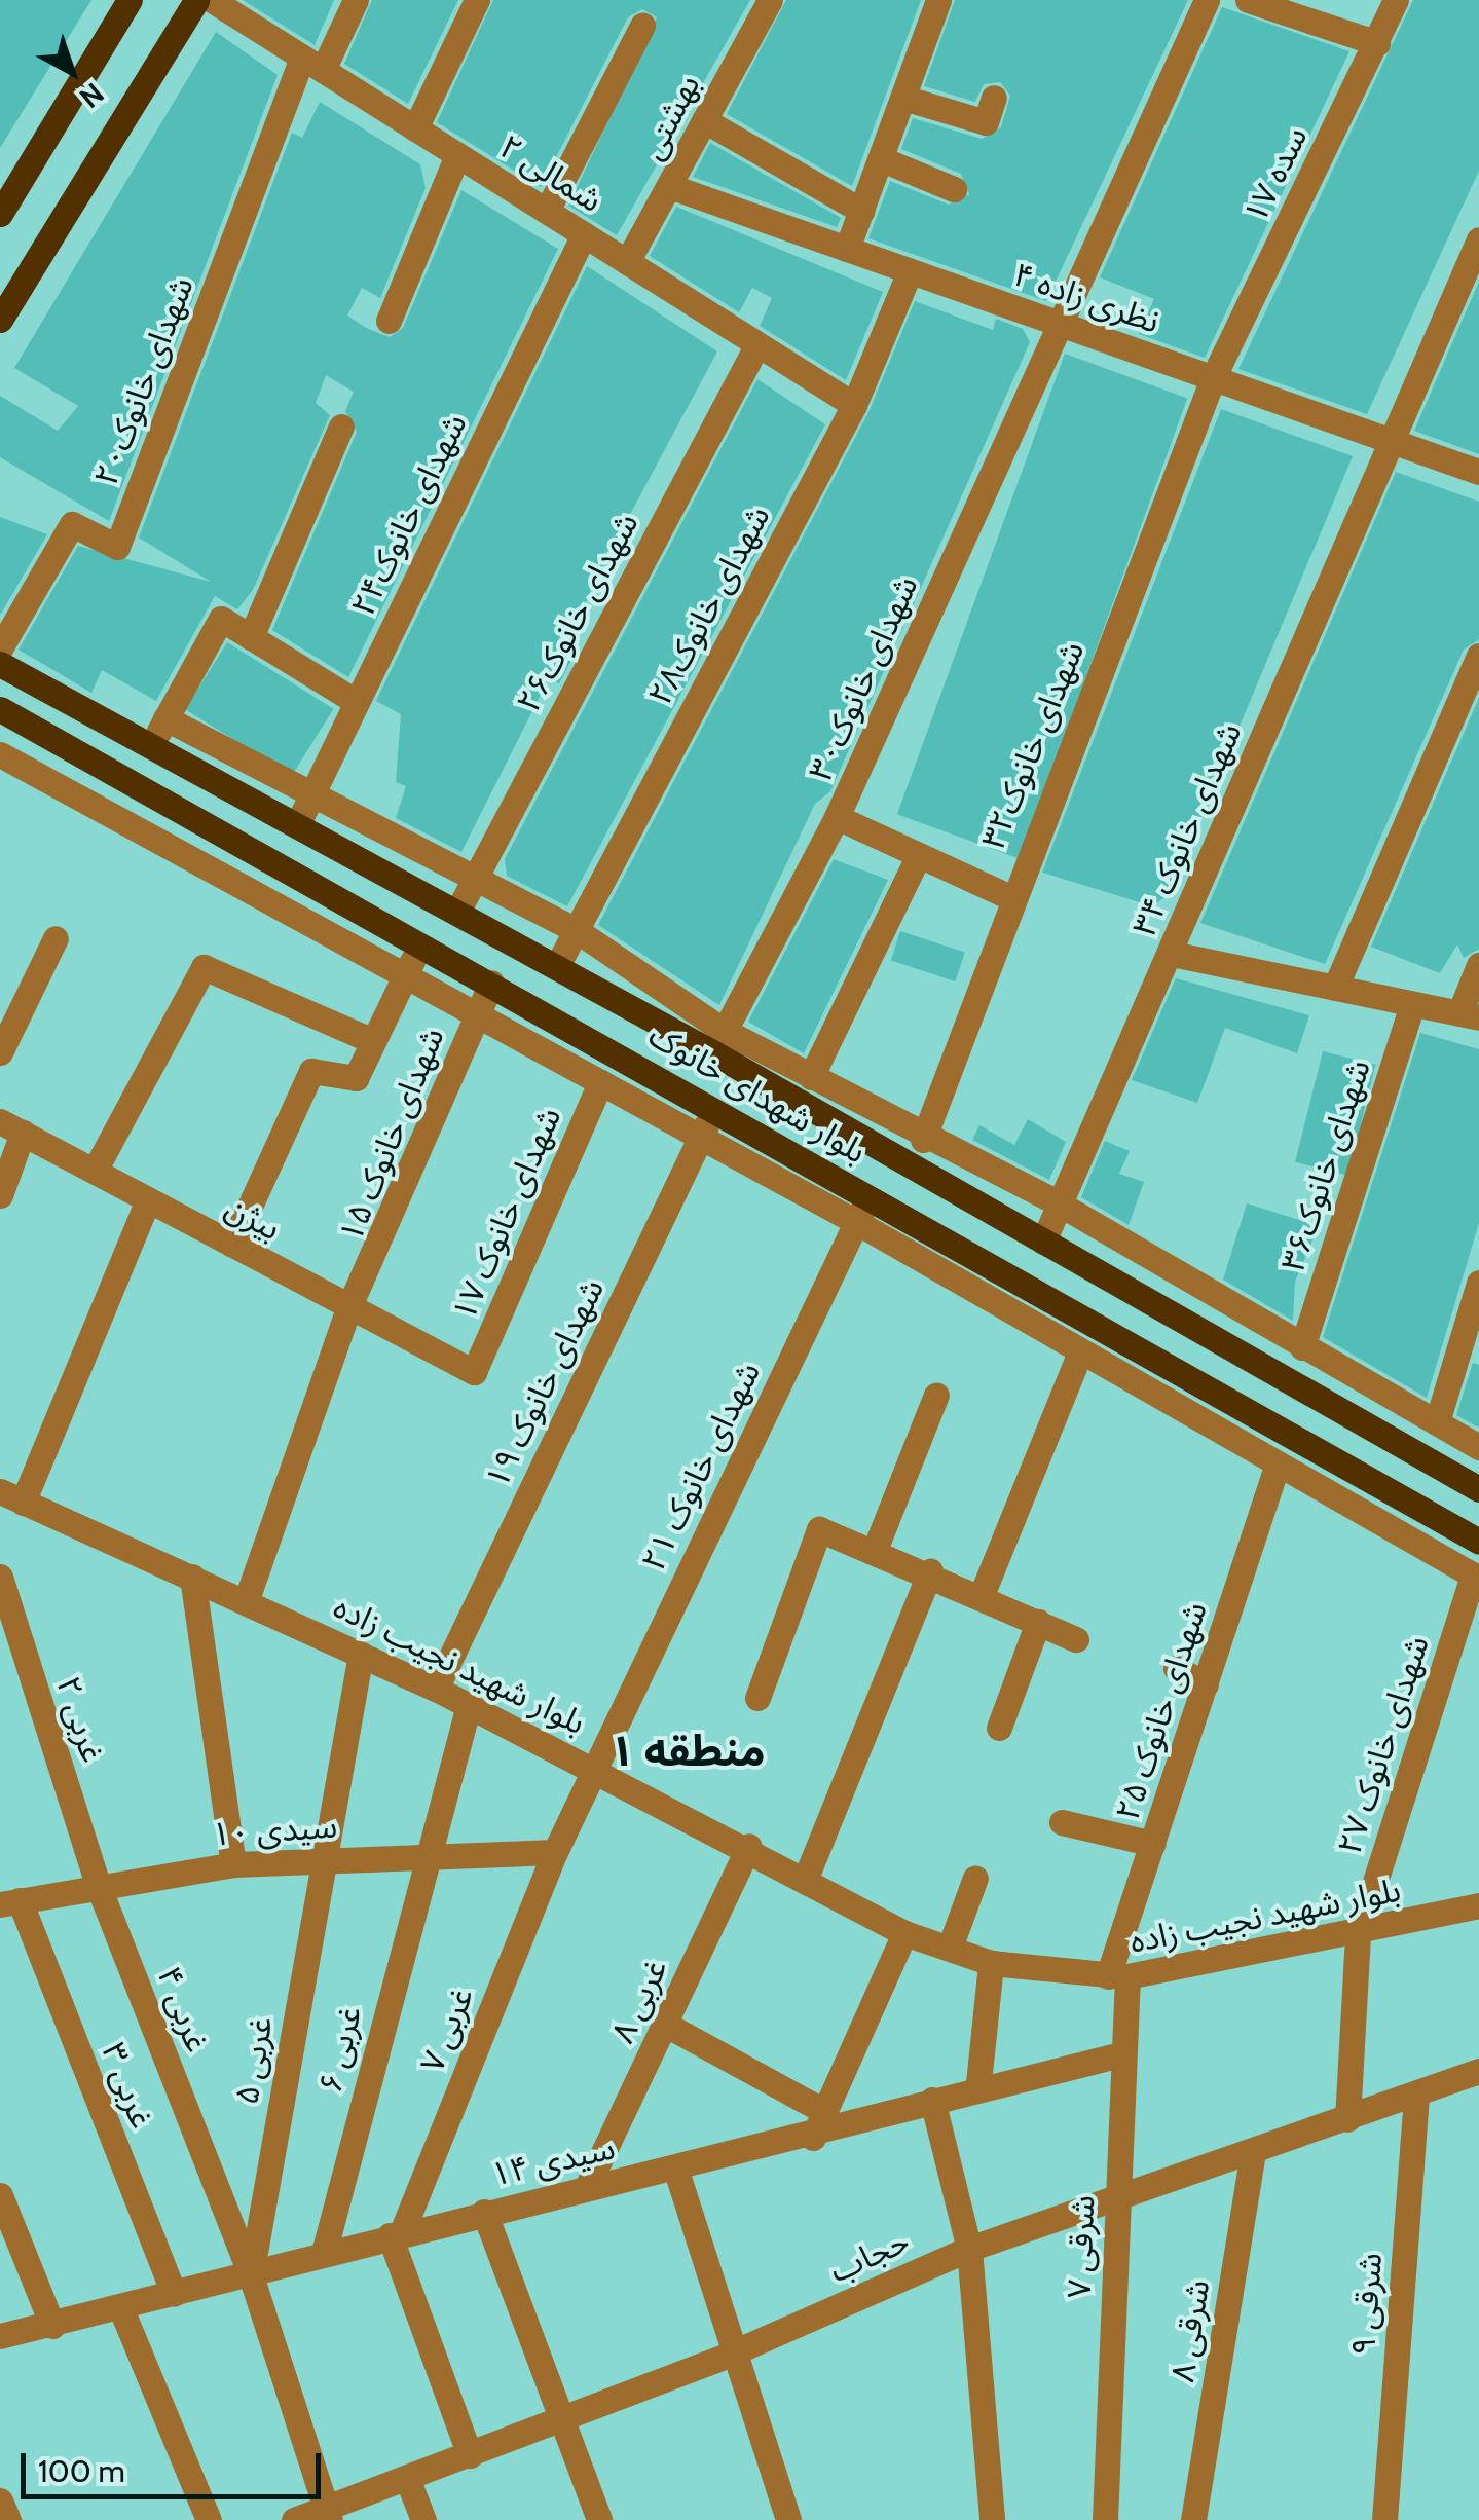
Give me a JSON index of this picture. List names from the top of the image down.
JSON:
{
  "streets": {
    "main road": ["بلوار شهدای خانوک"],
    "street": [
      "بهشتی",
      "شمالی ۲",
      "سده ۱۷",
      "نظری زاده ۴",
      "شهدای خانوک۲۰",
      "شهدای خانوک۲۴",
      "شهدای خانوک۲۸",
      "شهدای خانوک۲۶",
      "شهدای خانوک۳۰",
      "شهدای خانوک۳۲",
      "۳۴ شهدای خانوک",
      "شهدای خانوک ۱۵",
      "شهدای خانوک۳۶",
      "شهدای خانوک ۱۷",
      "بیژن",
      "شهدای خانوک ۱۹",
      "شهدای خانوک ۲۱",
      "بلوار شهید نجیب زاده",
      "شهدای خانوک ۲۵",
      "غربی ۲",
      "شهدای خانوک ۲۷",
      "سیدی ۱۰",
      "غربی ۸",
      "غربی ۴",
      "غربی ۷",
      "غربی ۶",
      "غربی ۵",
      "غربی ۳",
      "سیدی ۱۴",
      "شرقی ۷",
      "حجاب",
      "شرقی ۹",
      "شرقی ۸"
    ]
  },
  "crossings": [
    ["بهشتی", "شمالی ۲"],
    ["بهشتی", "نظری زاده ۴"],
    ["شمالی ۲", "شهدای خانوک۲۰"],
    ["شمالی ۲", "شهدای خانوک۲۴"],
    ["شمالی ۲", "شهدای خانوک۲۸"],
    ["شمالی ۲", "شهدای خانوک۲۶"],
    ["سده ۱۷", "نظری زاده ۴"],
    ["سده ۱۷", "شهدای خانوک۳۲"],
    ["نظری زاده ۴", "شهدای خانوک۲۸"],
    ["نظری زاده ۴", "شهدای خانوک۳۰"],
    ["نظری زاده ۴", "شهدای خانوک۳۲"],
    ["نظری زاده ۴", "۳۴ شهدای خانوک"],
    ["شهدای خانوک۲۴", "بلوار شهدای خانوک"],
    ["شهدای خانوک۲۸", "بلوار شهدای خانوک"],
    ["شهدای خانوک۲۶", "بلوار شهدای خانوک"],
    ["شهدای خانوک۳۰", "بلوار شهدای خانوک"],
    ["۳۴ شهدای خانوک", "بلوار شهدای خانوک"],
    ["بلوار شهدای خانوک", "شهدای خانوک ۱۵"],
    ["بلوار شهدای خانوک", "شهدای خانوک ۱۹"],
    ["بلوار شهدای خانوک", "شهدای خانوک ۲۱"],
    ["شهدای خانوک ۱۵", "بیژن"],
    ["شهدای خانوک ۱۵", "بلوار شهید نجیب زاده"],
    ["شهدای خانوک ۱۷", "بیژن"],
    ["شهدای خانوک ۱۹", "بلوار شهید نجیب زاده"],
    ["شهدای خانوک ۲۱", "بلوار شهید نجیب زاده"],
    ["بلوار شهید نجیب زاده", "شهدای خانوک ۲۵"],
    ["بلوار شهید نجیب زاده", "شهدای خانوک ۲۷"],
    ["بلوار شهید نجیب زاده", "غربی ۸"],
    ["بلوار شهید نجیب زاده", "شرقی ۷"],
    ["شهدای خانوک ۲۵", "شرقی ۷"],
    ["غربی ۲", "سیدی ۱۰"],
    ["غربی ۲", "غربی ۴"],
    ["شهدای خانوک ۲۷", "حجاب"],
    ["سیدی ۱۰", "غربی ۴"],
    ["سیدی ۱۰", "غربی ۷"],
    ["سیدی ۱۰", "غربی ۶"],
    ["سیدی ۱۰", "غربی ۵"],
    ["سیدی ۱۰", "غربی ۳"],
    ["غربی ۸", "سیدی ۱۴"],
    ["غربی ۴", "غربی ۵"],
    ["غربی ۴", "سیدی ۱۴"],
    ["غربی ۴", "حجاب"],
    ["غربی ۷", "سیدی ۱۴"],
    ["غربی ۶", "سیدی ۱۴"],
    ["غربی ۵", "سیدی ۱۴"],
    ["غربی ۳", "سیدی ۱۴"],
    ["سیدی ۱۴", "شرقی ۷"],
    ["شرقی ۷", "حجاب"],
    ["حجاب", "شرقی ۹"],
    ["حجاب", "شرقی ۸"]
  ],
  "districts": ["منطقه ۱"],
  "scale_bar": "100 m",
  "north": "bottom right"
}
